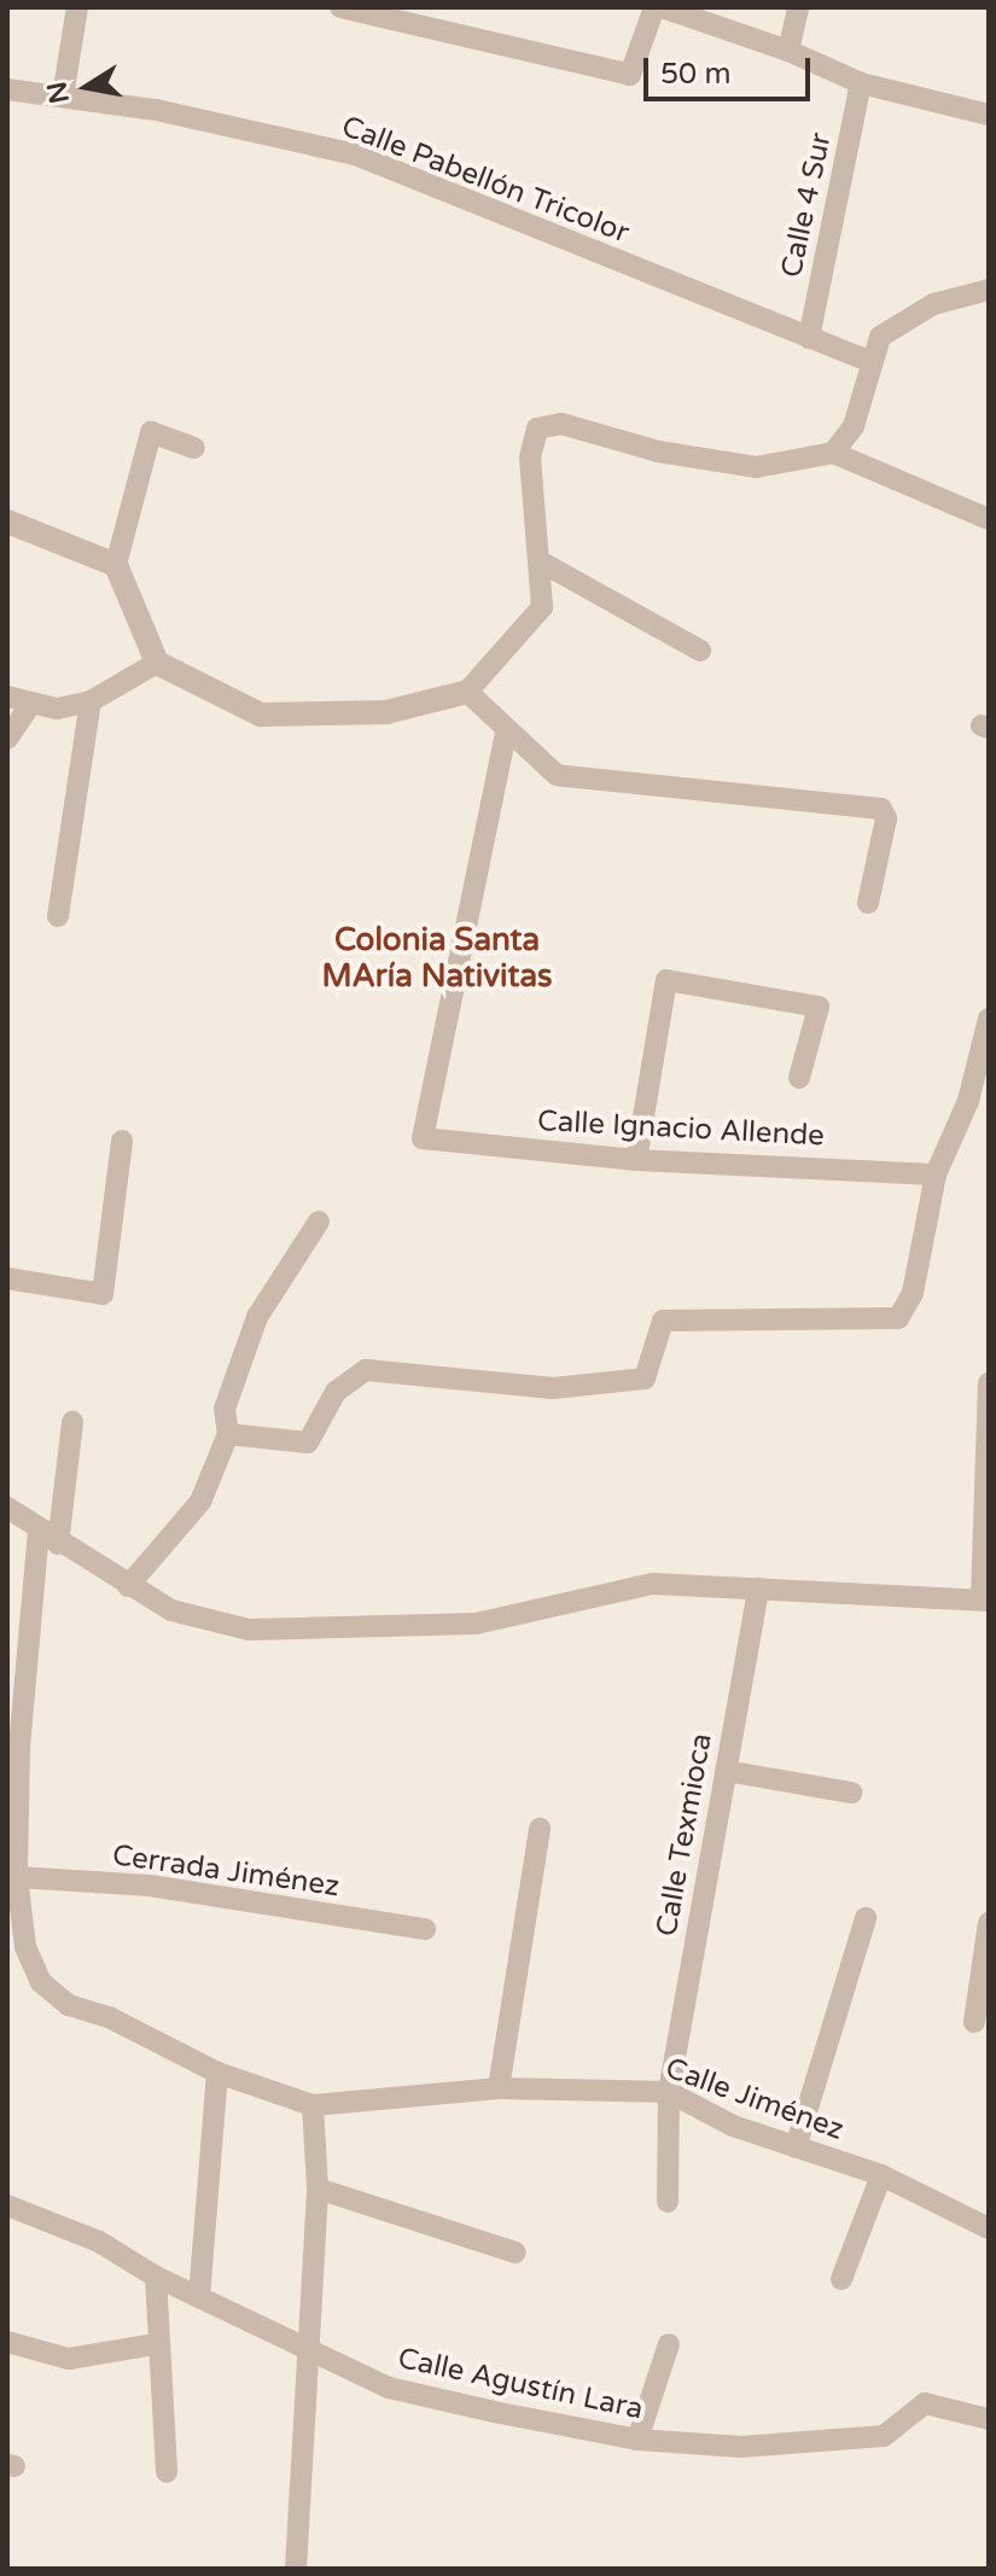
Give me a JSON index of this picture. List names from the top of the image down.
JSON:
{
  "streets": {
    "street": [
      "Calle Pabellón Tricolor",
      "Calle 4 Sur",
      "Calle Ignacio Allende",
      "Calle Texmioca",
      "Cerrada Jiménez",
      "Calle Jiménez",
      "Calle Agustín Lara"
    ]
  },
  "crossings": [
    ["Calle Pabellón Tricolor", "Calle 4 Sur"],
    ["Calle Texmioca", "Calle Jiménez"]
  ],
  "districts": ["Colonia Santa MAría Nativitas"],
  "scale_bar": "50 m",
  "north": "left"
}
